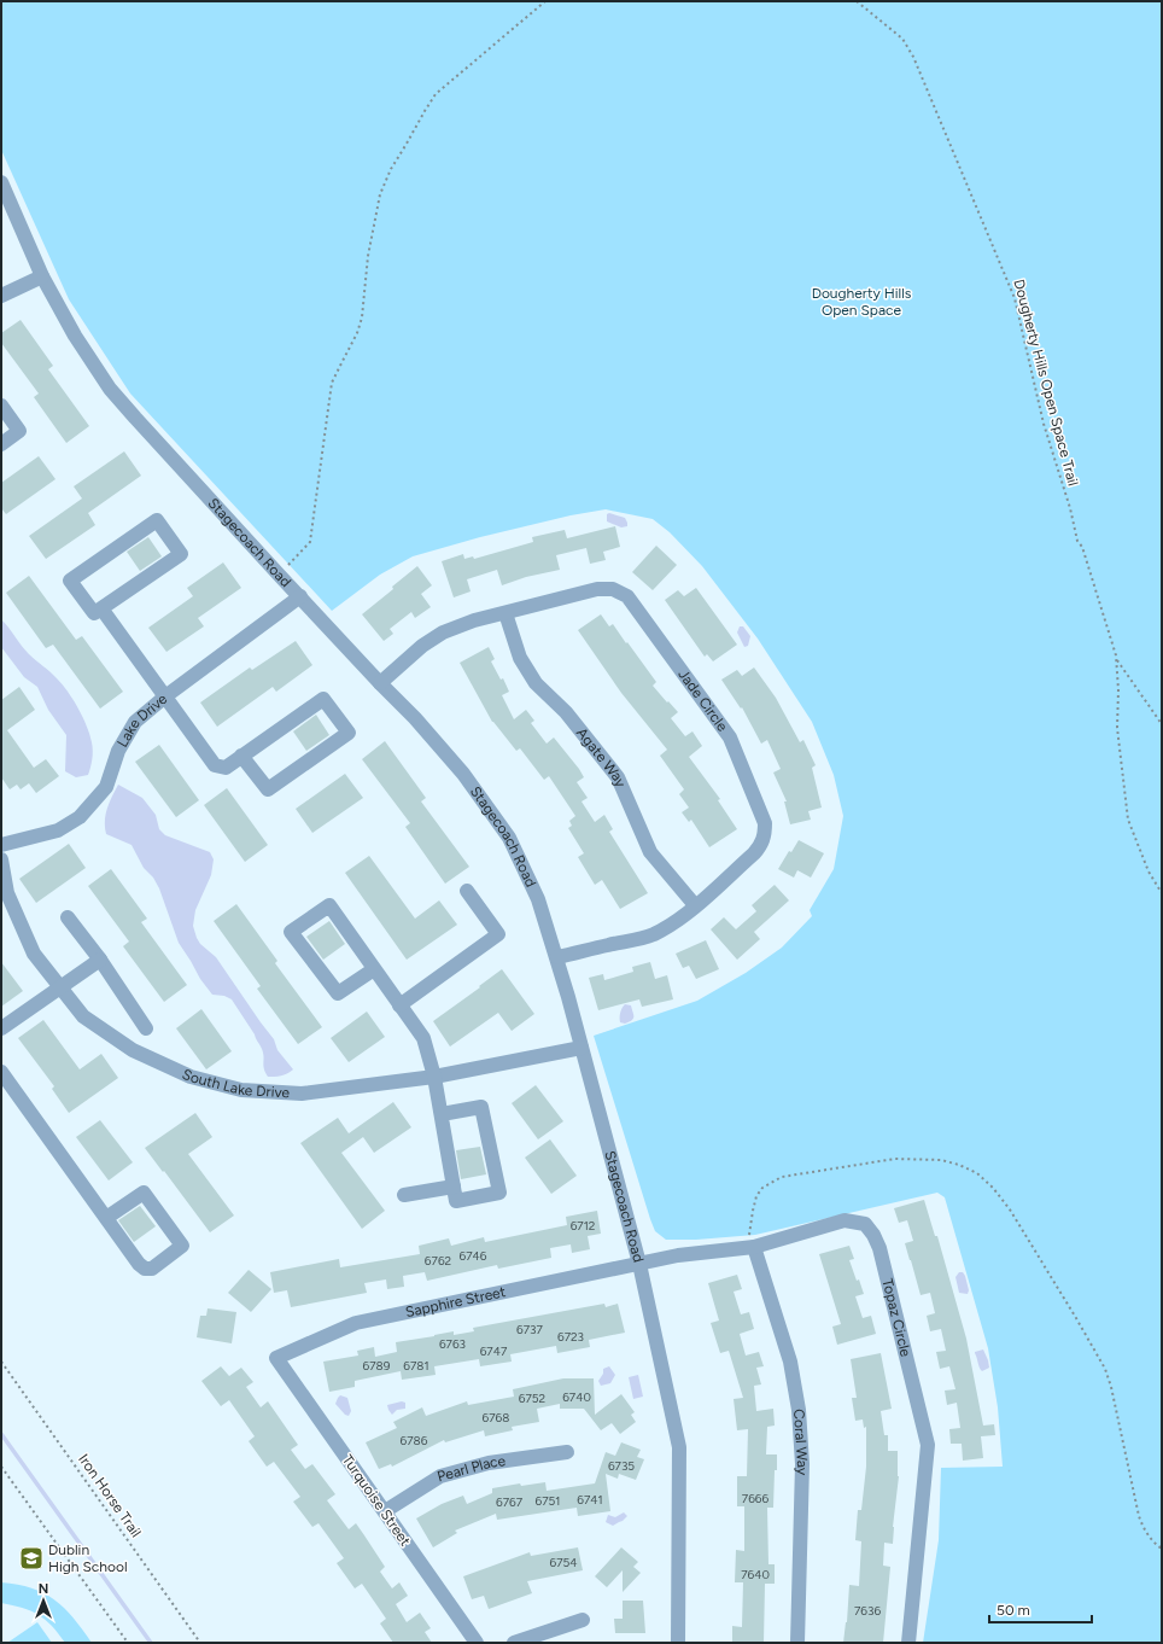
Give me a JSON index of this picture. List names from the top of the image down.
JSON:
{
  "streets": {
    "street": [
      "Stagecoach Road",
      "Jade Circle",
      "Lake Drive",
      "Agate Way",
      "South Lake Drive",
      "Sapphire Street",
      "Topaz Circle",
      "Coral Way",
      "Pearl Place",
      "Turquoise Street"
    ],
    "path": ["Dougherty Hills Open Space Trail", "Iron Horse Trail"]
  },
  "crossings": [
    ["Stagecoach Road", "Jade Circle"],
    ["Stagecoach Road", "Lake Drive"],
    ["Stagecoach Road", "South Lake Drive"],
    ["Stagecoach Road", "Sapphire Street"],
    ["Stagecoach Road", "Topaz Circle"],
    ["Jade Circle", "Agate Way"],
    ["Sapphire Street", "Topaz Circle"],
    ["Sapphire Street", "Turquoise Street"],
    ["Topaz Circle", "Coral Way"],
    ["Pearl Place", "Turquoise Street"]
  ],
  "parks": ["Dougherty Hills Open Space"],
  "places": {
    "school or university": ["Dublin High School"]
  },
  "house_numbers": [
    "6712",
    "6746",
    "6762",
    "6737",
    "6723",
    "6763",
    "6747",
    "6789",
    "6781",
    "6740",
    "6752",
    "6768",
    "6786",
    "6735",
    "7666",
    "6741",
    "6751",
    "6767",
    "6754",
    "7640",
    "7636"
  ],
  "scale_bar": "50 m",
  "north": "top"
}
